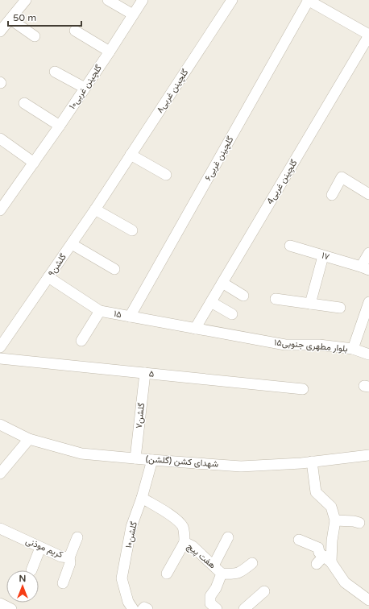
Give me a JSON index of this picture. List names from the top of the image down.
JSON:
{
  "streets": {
    "street": [
      "گلچینن غربی۱۰",
      "گلچینن غربی۸",
      "گلچینن غربی۶",
      "4گلچینن غربی",
      "۱۷",
      "گلشن۹",
      "۱۵",
      "بلوار مطهری جنوبی۱۵",
      "۵",
      "گلشن۷",
      "شهدای کشن (گلشن)",
      "گلشن۱۰",
      "کریم موذنی",
      "هفت پیچ"
    ]
  },
  "crossings": [
    ["گلچینن غربی۸", "گلشن۹"],
    ["گلچینن غربی۶", "۱۵"],
    ["4گلچینن غربی", "۱۵"],
    ["4گلچینن غربی", "بلوار مطهری جنوبی۱۵"],
    ["گلشن۹", "۱۵"],
    ["۱۵", "بلوار مطهری جنوبی۱۵"],
    ["۵", "گلشن۷"],
    ["گلشن۷", "شهدای کشن (گلشن)"],
    ["شهدای کشن (گلشن)", "گلشن۱۰"],
    ["گلشن۱۰", "هفت پیچ"]
  ],
  "scale_bar": "50 m",
  "north": "top"
}
